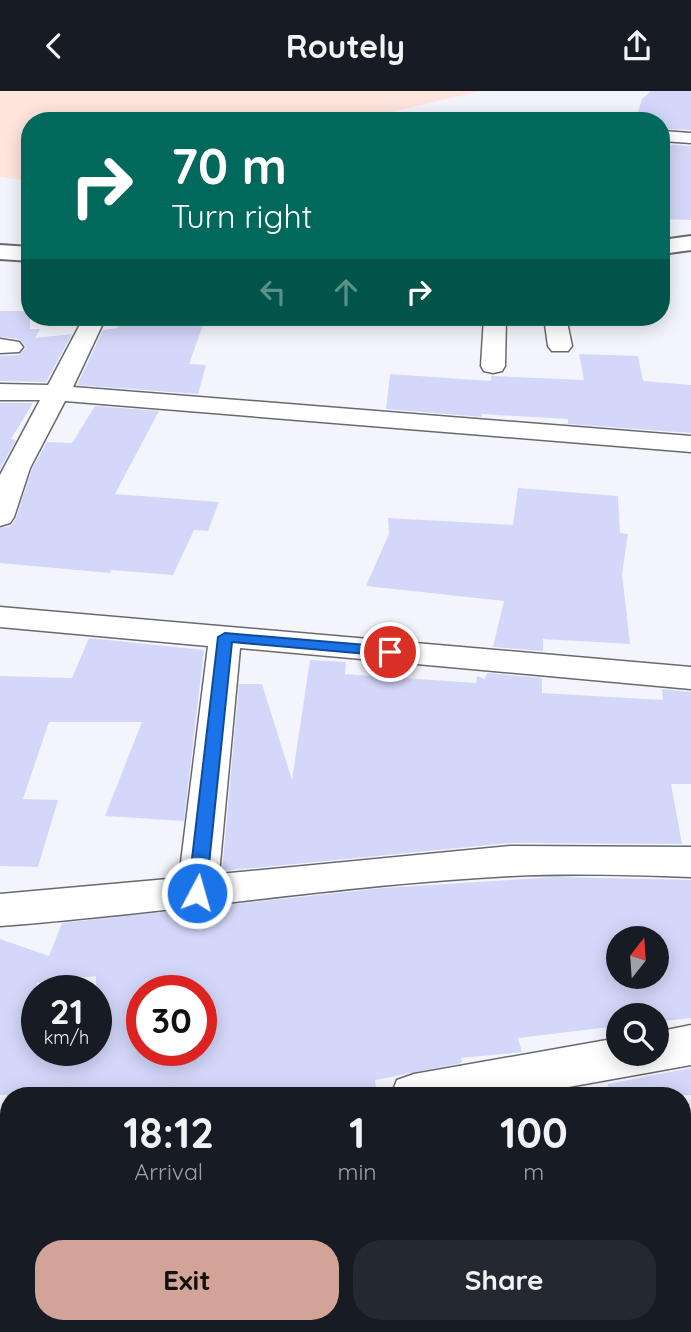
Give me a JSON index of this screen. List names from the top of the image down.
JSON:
{
  "north": "top",
  "page": {
    "header": "Routely",
    "turn": ["70 m", "Turn right"],
    "speed": "21 km/h",
    "limit": "30",
    "eta": [
      "18:12",
      "Arrival",
      "1",
      "min",
      "100",
      "m"
    ],
    "buttons": ["Exit", "Share"]
  }
}
